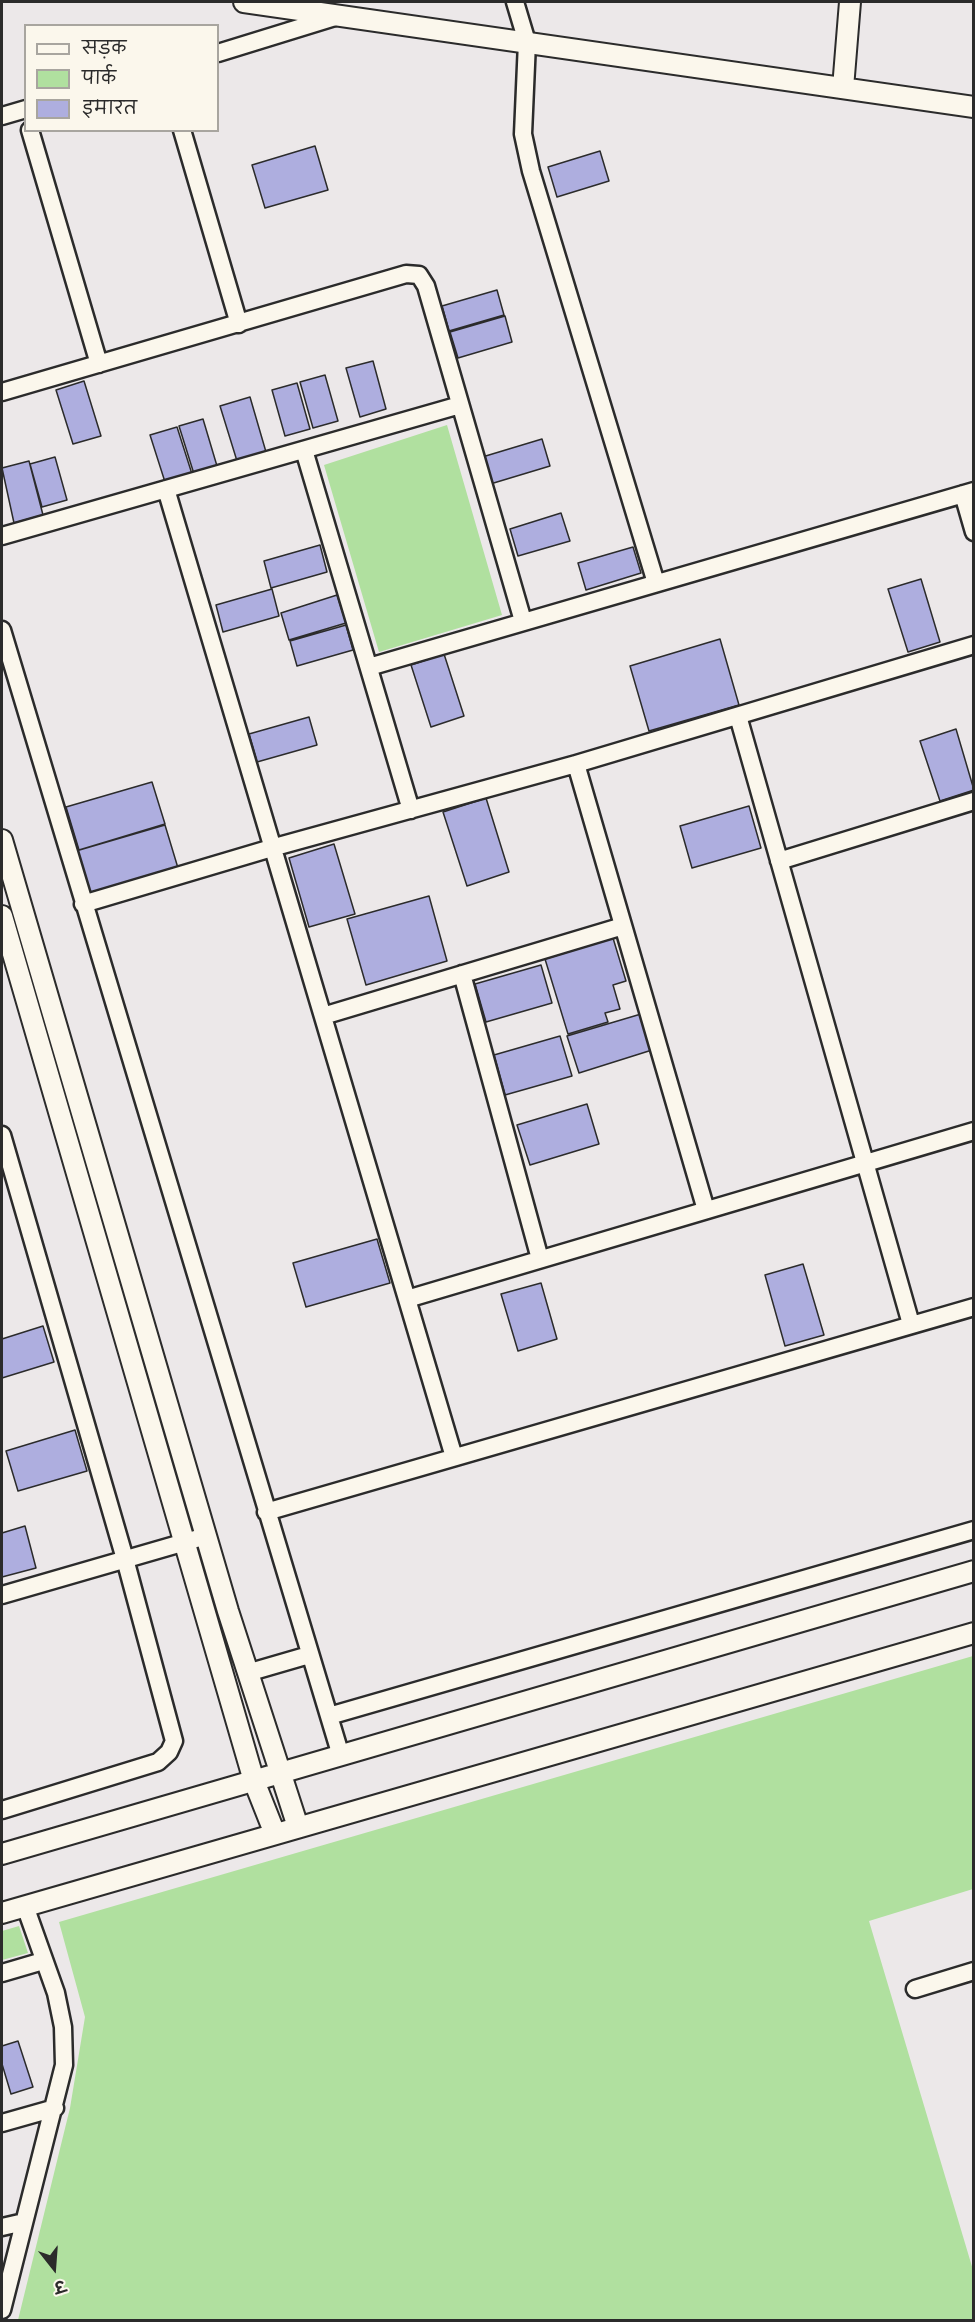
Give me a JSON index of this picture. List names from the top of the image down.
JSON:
{
  "legend": ["सड़क", "पार्क", "इमारत"],
  "north": "bottom"
}
